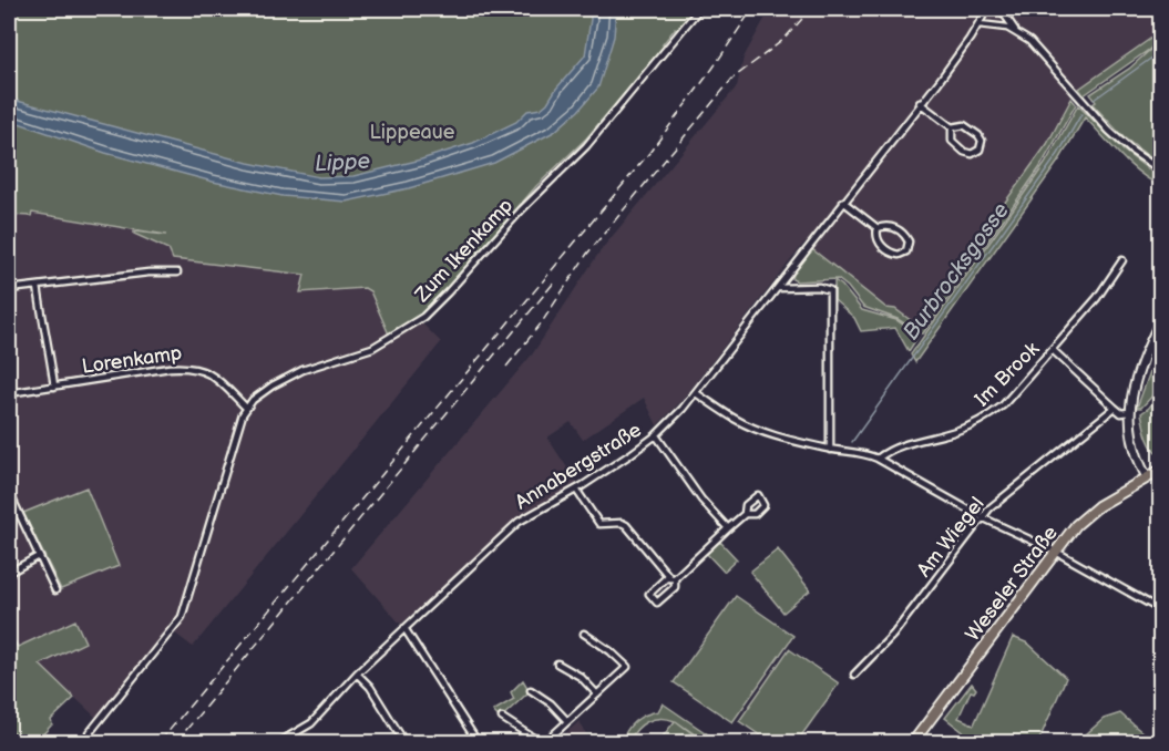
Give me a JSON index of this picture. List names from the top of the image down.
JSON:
{
  "streets": {
    "main road": ["Weseler Straße"],
    "street": [
      "Zum Ikenkamp",
      "Lorenkamp",
      "Im Brook",
      "Annabergstraße",
      "Am Wiegel"
    ]
  },
  "crossings": [
    ["Zum Ikenkamp", "Lorenkamp"]
  ],
  "water": ["Lippe", "Burbrocksgosse"],
  "parks": ["Lippeaue"]
}
